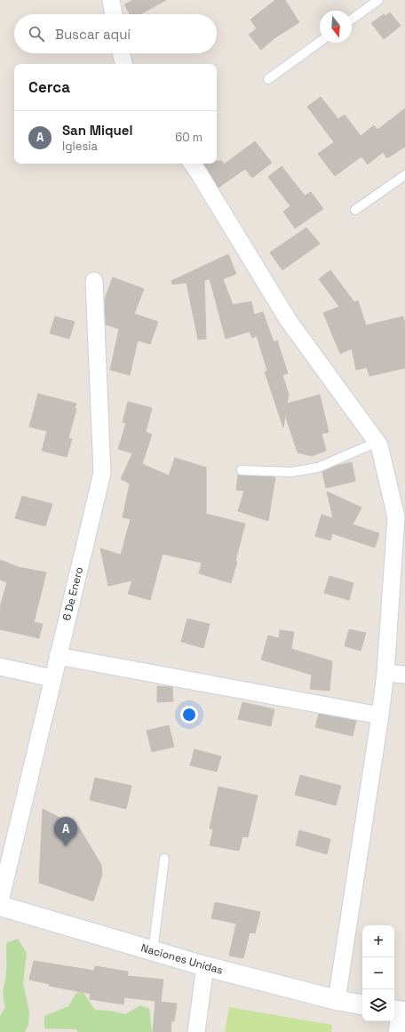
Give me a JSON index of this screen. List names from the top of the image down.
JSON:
{
  "streets": {
    "street": ["6 De Enero", "Naciones Unidas"]
  },
  "north": "bottom",
  "page": {
    "search": "Buscar aquí",
    "heading": "Cerca",
    "list": [
      {
        "mark": "A",
        "name": "San Miquel",
        "note": "Iglesia",
        "value": "60 m"
      }
    ],
    "pins": "A",
    "map_buttons": ["+", "−"]
  }
}
